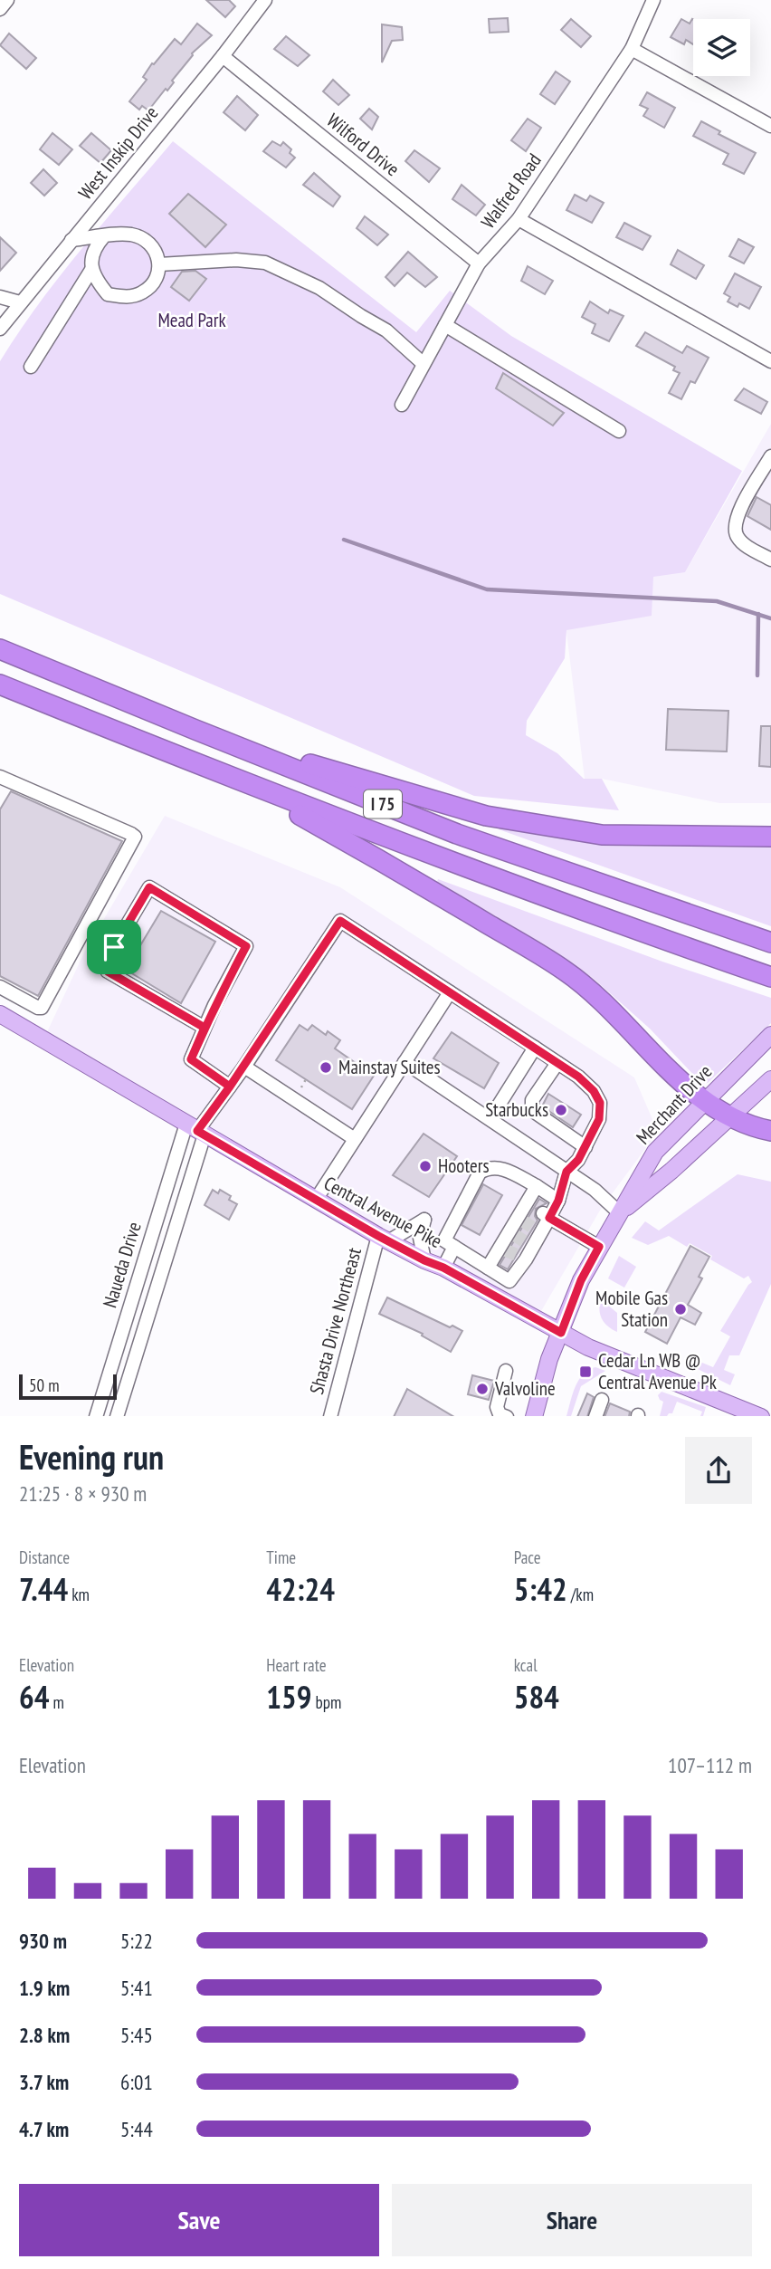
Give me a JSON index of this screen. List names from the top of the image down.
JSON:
{
  "streets": {
    "highway": ["I 75"],
    "main road": ["Merchant Drive", "Central Avenue Pike"],
    "street": [
      "Wilford Drive",
      "West Inskip Drive",
      "Walfred Road",
      "Naueda Drive",
      "Shasta Drive Northeast"
    ]
  },
  "crossings": [
    ["Wilford Drive", "West Inskip Drive"],
    ["Wilford Drive", "Walfred Road"],
    ["Merchant Drive", "Central Avenue Pike"],
    ["Central Avenue Pike", "Naueda Drive"],
    ["Central Avenue Pike", "Shasta Drive Northeast"]
  ],
  "parks": ["Mead Park"],
  "places": {
    "other": [
      "Mainstay Suites",
      "Starbucks",
      "Hooters",
      "Mobile Gas Station",
      "Valvoline"
    ],
    "transit": ["Cedar Ln WB @ Central Avenue Pk"]
  },
  "scale_bar": "50 m",
  "page": {
    "scale": "50 m",
    "heading": ["Evening run", "21:25 · 8 × 930 m"],
    "stats": [
      ["Distance", "7.44 km"],
      ["Time", "42:24"],
      ["Pace", "5:42 /km"],
      ["Elevation", "64 m"],
      ["Heart rate", "159 bpm"],
      ["kcal", "584"]
    ],
    "chart": ["Elevation", "107–112 m"],
    "list": [
      {
        "name": "930 m",
        "note": "5:22"
      },
      {
        "name": "1.9 km",
        "note": "5:41"
      },
      {
        "name": "2.8 km",
        "note": "5:45"
      },
      {
        "name": "3.7 km",
        "note": "6:01"
      },
      {
        "name": "4.7 km",
        "note": "5:44"
      }
    ],
    "buttons": ["Save", "Share"]
  }
}
